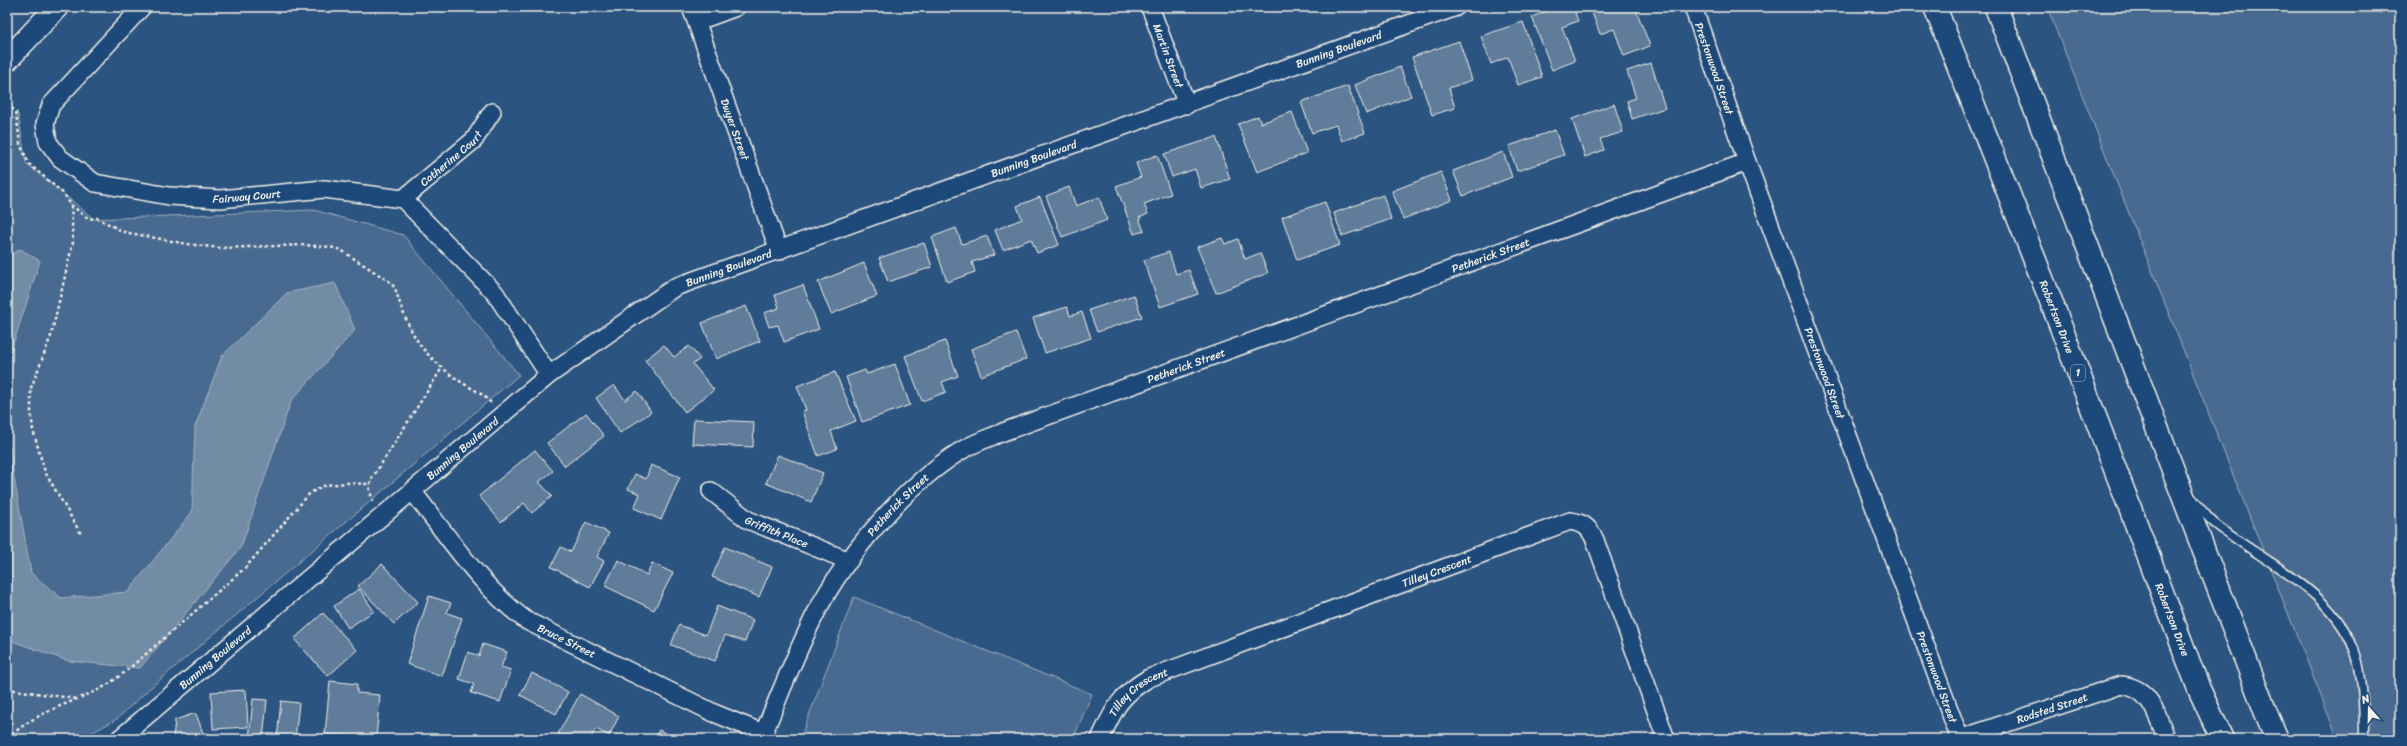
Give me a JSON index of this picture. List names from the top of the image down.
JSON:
{
  "streets": {
    "main road": ["Robertson Drive", "1"],
    "street": [
      "Bunning Boulevard",
      "Martin Street",
      "Prestonwood Street",
      "Dwyer Street",
      "Catherine Court",
      "Fairway Court",
      "Petherick Street",
      "Griffith Place",
      "Tilley Crescent",
      "Bruce Street",
      "Rodsted Street"
    ]
  },
  "crossings": [
    ["Bunning Boulevard", "Martin Street"],
    ["Bunning Boulevard", "Dwyer Street"],
    ["Bunning Boulevard", "Bruce Street"],
    ["Prestonwood Street", "Petherick Street"],
    ["Prestonwood Street", "Rodsted Street"],
    ["Catherine Court", "Fairway Court"],
    ["Petherick Street", "Griffith Place"],
    ["Petherick Street", "Bruce Street"]
  ],
  "north": "top"
}
